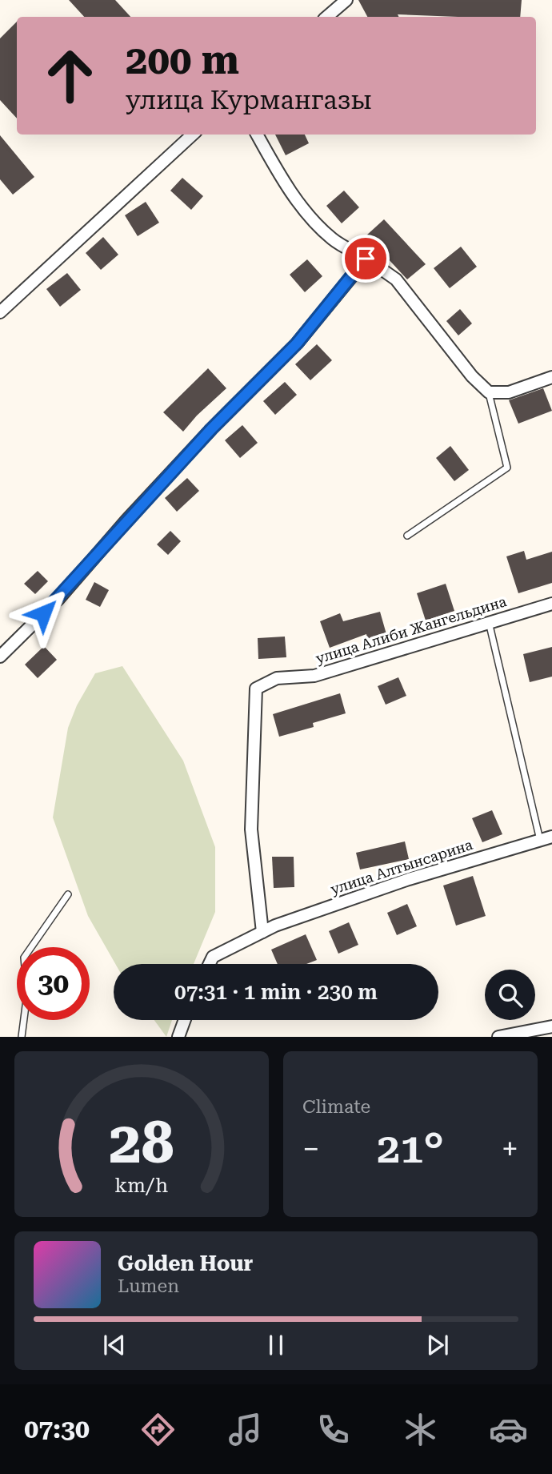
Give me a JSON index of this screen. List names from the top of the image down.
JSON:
{
  "streets": {
    "street": ["улица Алиби Жангельдина", "улица Алтынсарина"]
  },
  "crossings": [
    ["улица Алиби Жангельдина", "улица Алтынсарина"]
  ],
  "page": {
    "turn": ["200 m", "улица Курмангазы"],
    "limit": "30",
    "trip": "07:31 · 1 min · 230 m",
    "tile": "Climate",
    "heat": ["−", "21°", "+"],
    "song": ["Golden Hour", "Lumen"],
    "tabs": "07:30",
    "gauge": ["28", "km/h"]
  }
}
